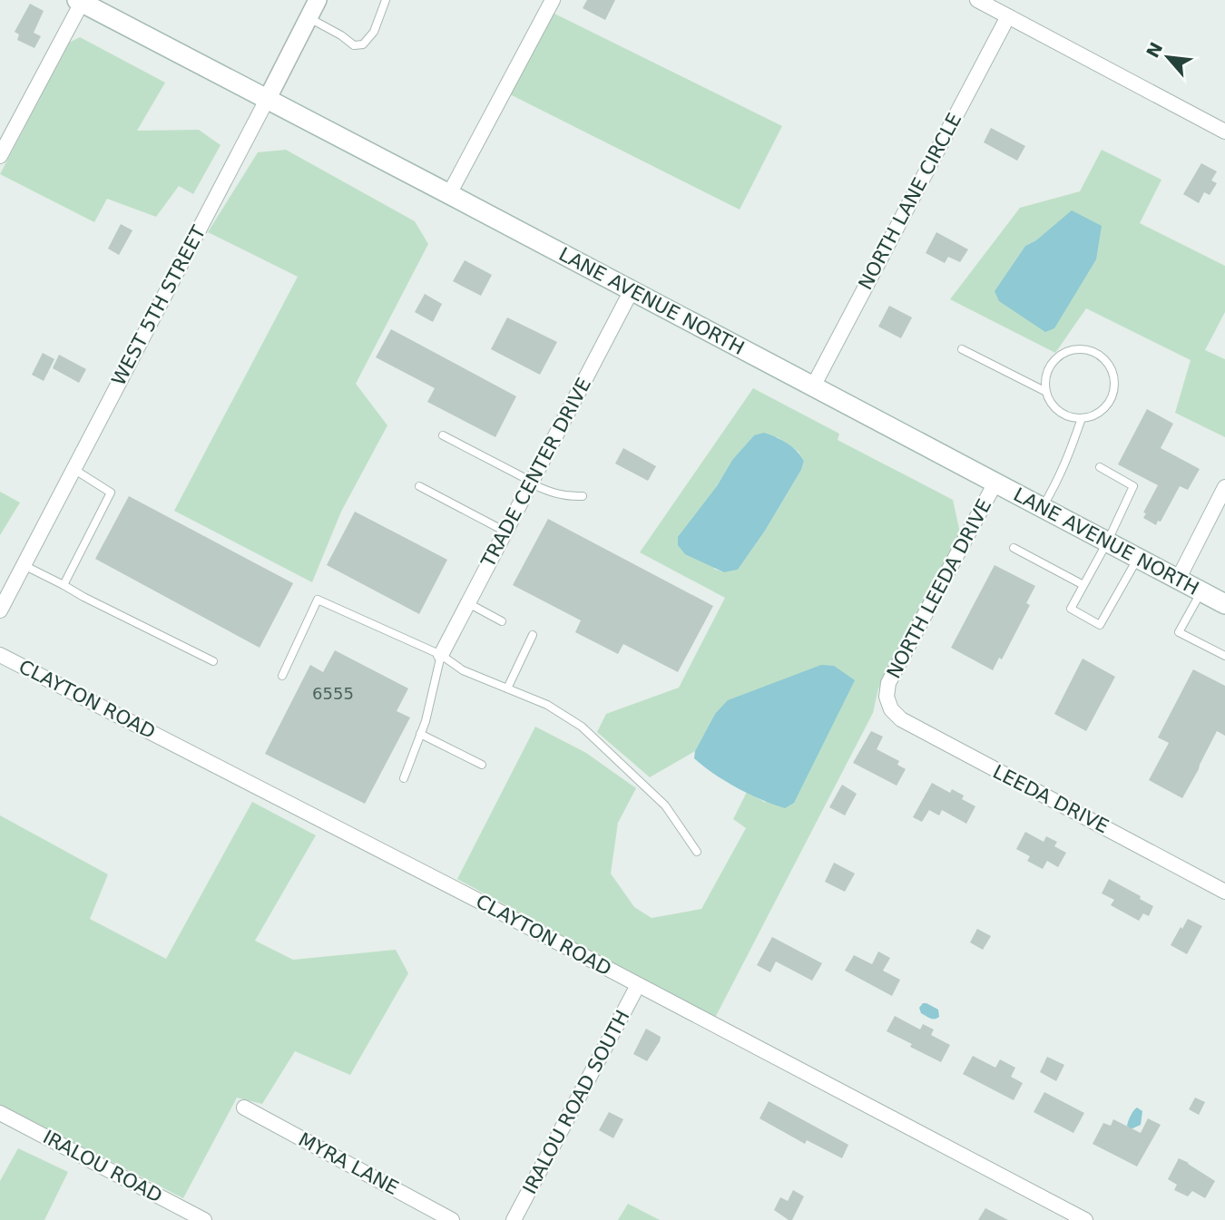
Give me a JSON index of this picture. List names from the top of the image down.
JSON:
{
  "streets": {
    "main road": ["LANE AVENUE NORTH"],
    "street": [
      "NORTH LANE CIRCLE",
      "WEST 5TH STREET",
      "TRADE CENTER DRIVE",
      "NORTH LEEDA DRIVE",
      "CLAYTON ROAD",
      "LEEDA DRIVE",
      "IRALOU ROAD SOUTH",
      "MYRA LANE",
      "IRALOU ROAD"
    ]
  },
  "crossings": [
    ["NORTH LANE CIRCLE", "LANE AVENUE NORTH"],
    ["LANE AVENUE NORTH", "WEST 5TH STREET"],
    ["LANE AVENUE NORTH", "TRADE CENTER DRIVE"],
    ["LANE AVENUE NORTH", "NORTH LEEDA DRIVE"],
    ["NORTH LEEDA DRIVE", "LEEDA DRIVE"],
    ["CLAYTON ROAD", "IRALOU ROAD SOUTH"]
  ],
  "house_numbers": ["6555"],
  "north": "top left"
}
